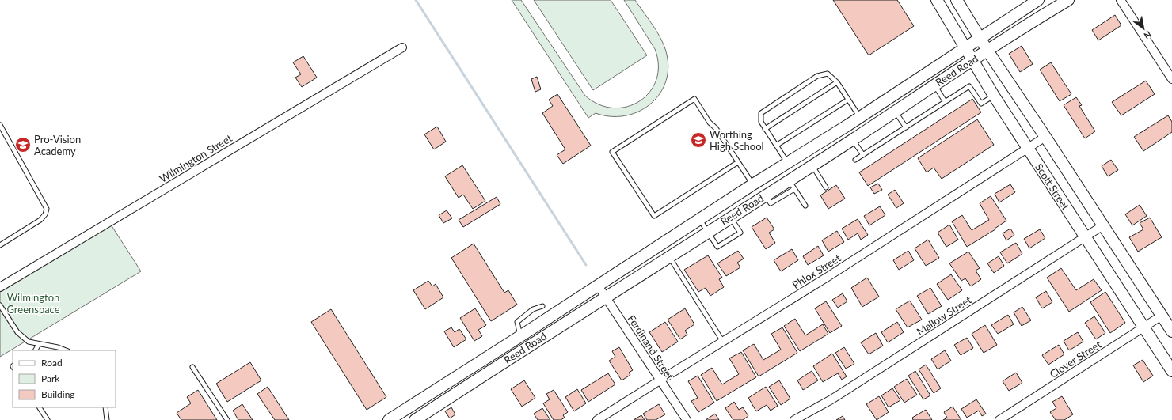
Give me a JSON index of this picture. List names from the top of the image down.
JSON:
{
  "streets": {
    "street": [
      "Reed Road",
      "Wilmington Street",
      "Scott Street",
      "Phlox Street",
      "Mallow Street",
      "Ferdinand Street",
      "Clover Street"
    ]
  },
  "crossings": [
    ["Reed Road", "Scott Street"],
    ["Reed Road", "Ferdinand Street"],
    ["Scott Street", "Phlox Street"],
    ["Scott Street", "Mallow Street"],
    ["Scott Street", "Clover Street"],
    ["Phlox Street", "Ferdinand Street"]
  ],
  "parks": ["Wilmington Greenspace"],
  "places": {
    "school or university": ["Worthing High School", "Pro-Vision Academy"]
  },
  "legend": ["Road", "Park", "Building"],
  "north": "bottom right"
}
